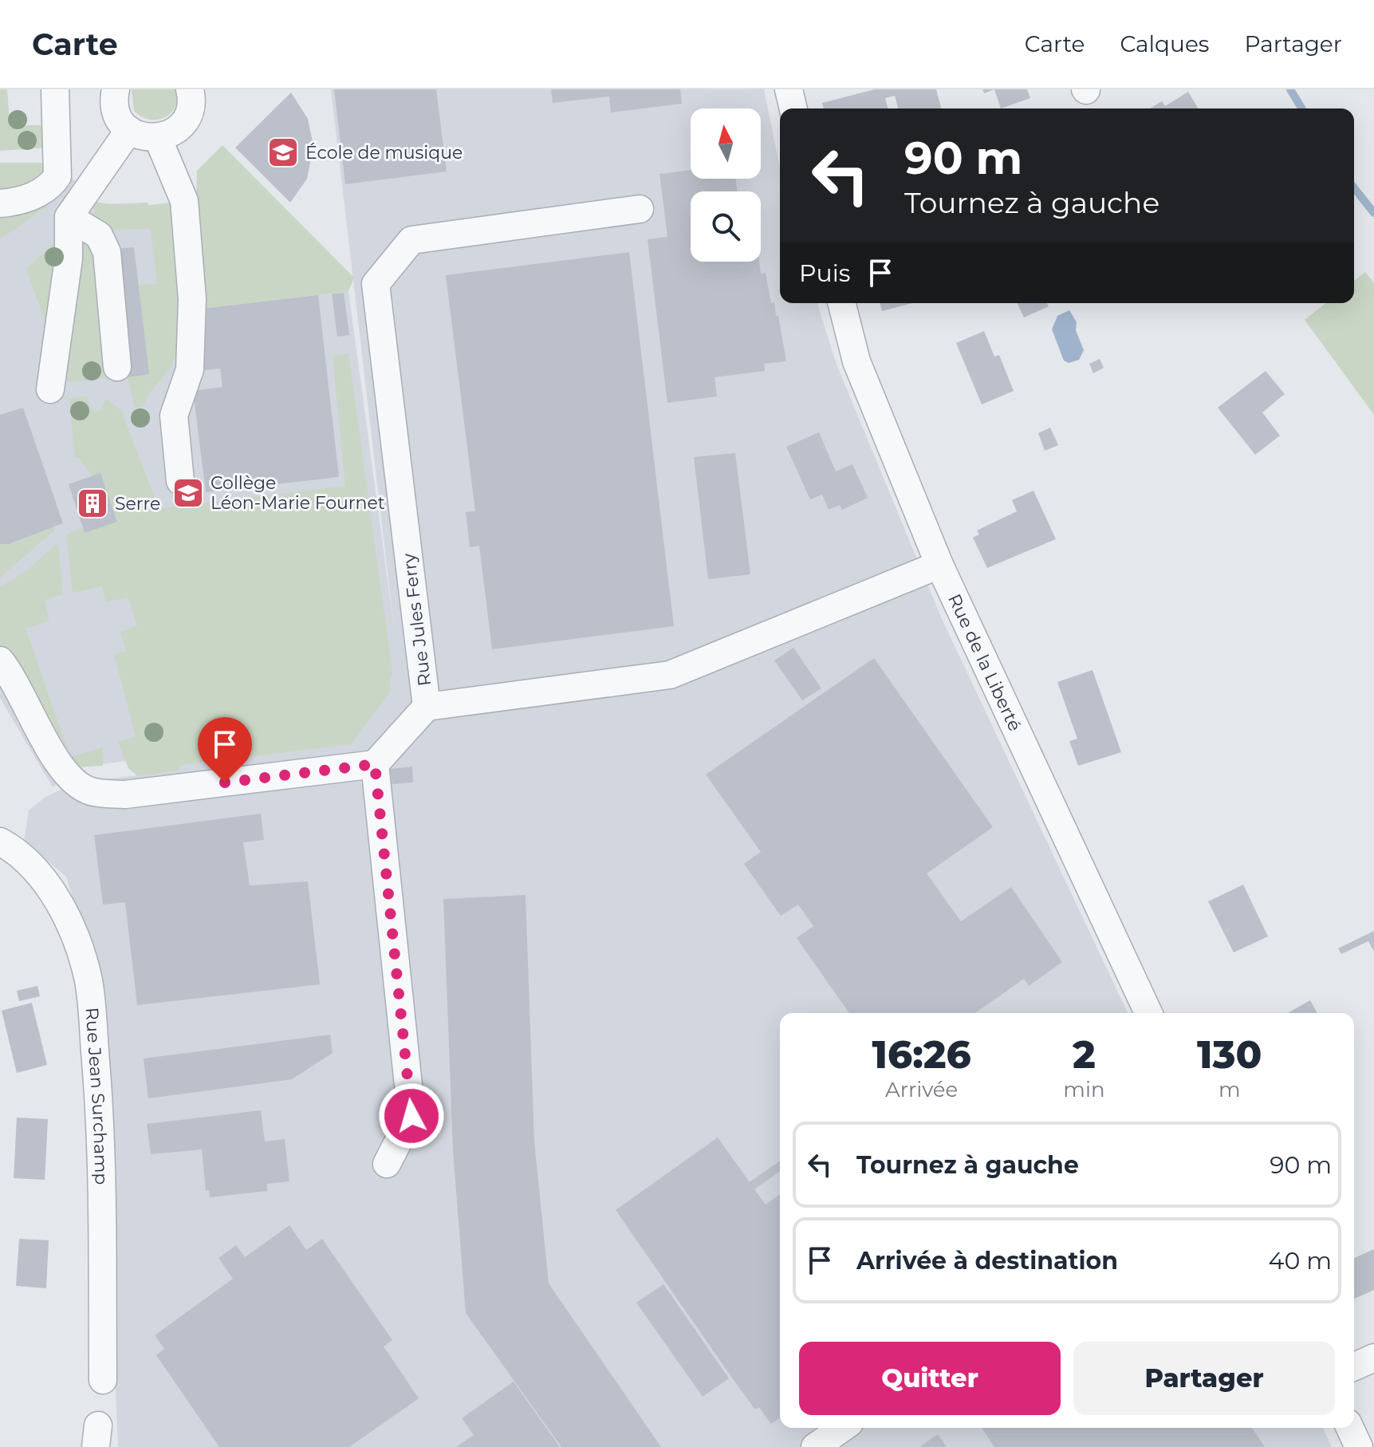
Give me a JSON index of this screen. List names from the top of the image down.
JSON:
{
  "streets": {
    "street": ["Rue Jules Ferry", "Rue de la Liberté", "Rue Jean Surchamp"]
  },
  "crossings": [
    ["Rue Jules Ferry", "Rue de la Liberté"]
  ],
  "places": {
    "school or university": ["École de musique", "Collège Léon-Marie Fournet"],
    "building": ["Serre"]
  },
  "north": "top",
  "page": {
    "header": "Carte",
    "nav": ["Carte", "Calques", "Partager"],
    "turn": ["90 m", "Tournez à gauche"],
    "then": "Puis",
    "eta": [
      "16:26",
      "Arrivée",
      "2",
      "min",
      "130",
      "m"
    ],
    "list": [
      {
        "name": "Tournez à gauche",
        "value": "90 m"
      },
      {
        "name": "Arrivée à destination",
        "value": "40 m"
      }
    ],
    "buttons": ["Quitter", "Partager"]
  }
}
